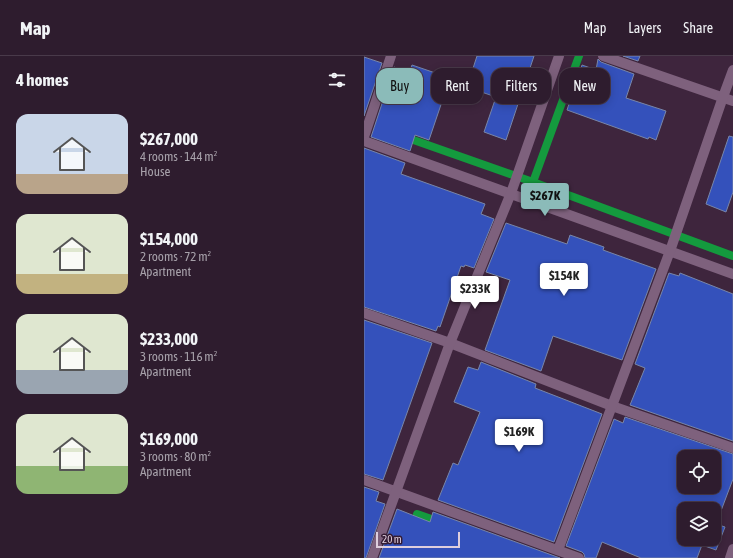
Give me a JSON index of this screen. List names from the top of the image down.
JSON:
{
  "scale_bar": "20 m",
  "page": {
    "header": "Map",
    "nav": ["Map", "Layers", "Share"],
    "heading": "4 homes",
    "chip": [
      "Buy",
      "Rent",
      "Filters",
      "New"
    ],
    "list": [
      {
        "name": "$267,000",
        "note": "4 rooms · 144 m² · House"
      },
      {
        "name": "$154,000",
        "note": "2 rooms · 72 m² · Apartment"
      },
      {
        "name": "$233,000",
        "note": "3 rooms · 116 m² · Apartment"
      },
      {
        "name": "$169,000",
        "note": "3 rooms · 80 m² · Apartment"
      }
    ],
    "price": [
      "$267K",
      "$154K",
      "$233K",
      "$169K"
    ],
    "scale": "20 m"
  }
}
